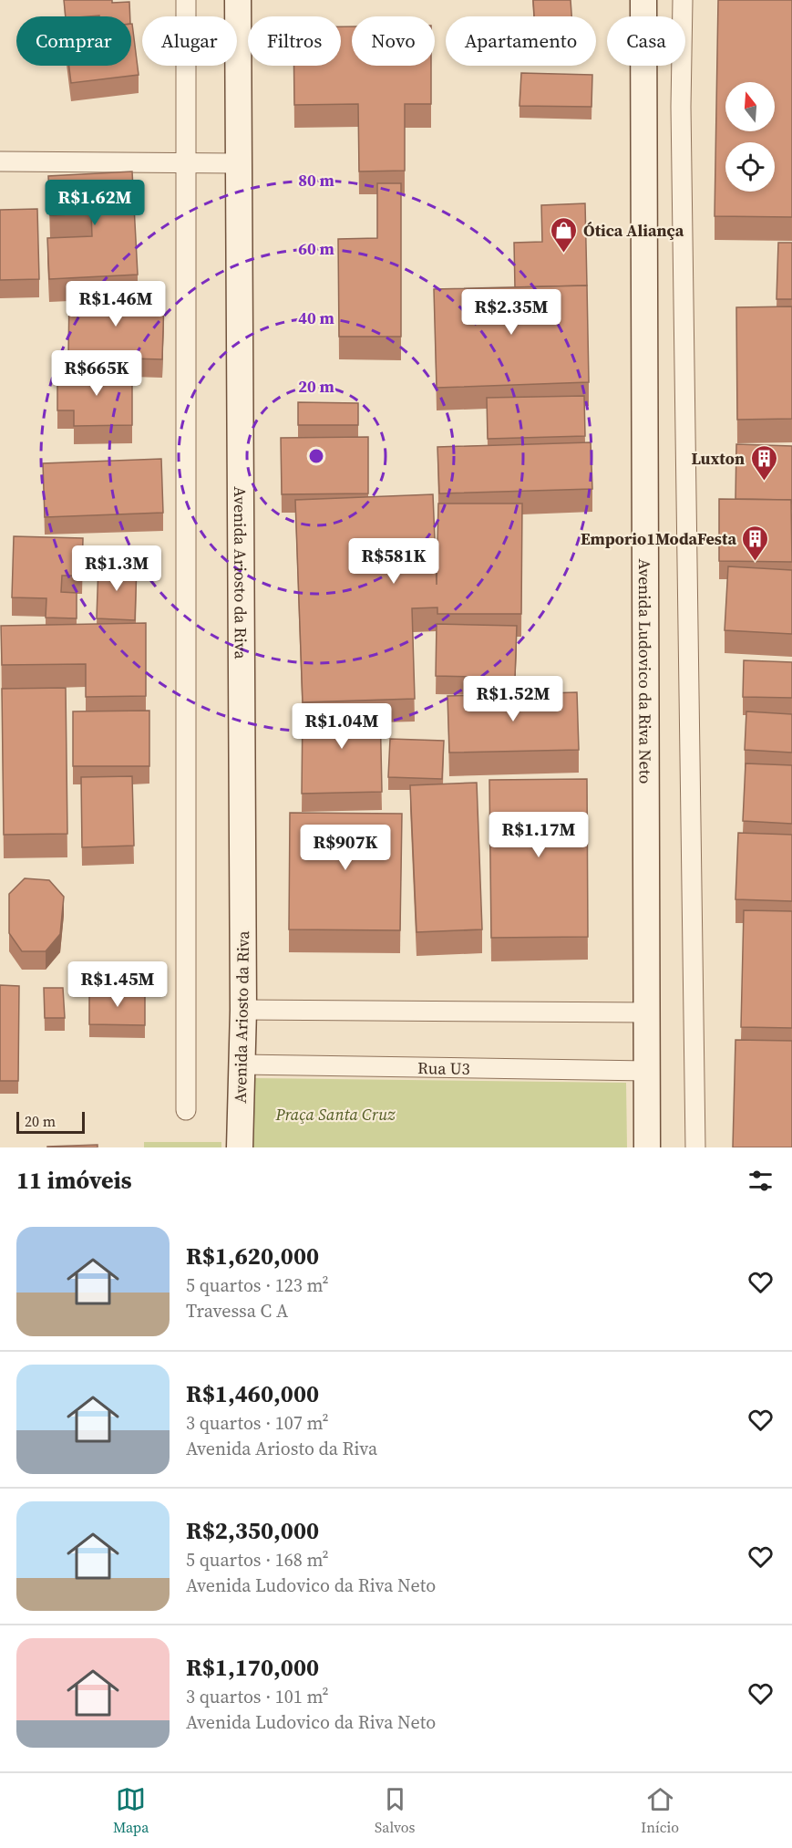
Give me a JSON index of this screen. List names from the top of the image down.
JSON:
{
  "streets": {
    "street": ["Avenida Ariosto da Riva", "Avenida Ludovico da Riva Neto", "Rua U3"]
  },
  "crossings": [
    ["Avenida Ariosto da Riva", "Rua U3"],
    ["Avenida Ludovico da Riva Neto", "Rua U3"]
  ],
  "parks": ["Praça Santa Cruz"],
  "places": {
    "shop": ["Ótica Aliança"],
    "building": ["Luxton", "Emporio1ModaFesta"]
  },
  "scale_bar": "20 m",
  "north": "top",
  "page": {
    "chip": [
      "Comprar",
      "Alugar",
      "Filtros",
      "Novo",
      "Apartamento",
      "Casa"
    ],
    "price": [
      "R$1.62M",
      "R$1.46M",
      "R$2.35M",
      "R$665K",
      "R$581K",
      "R$1.3M",
      "R$1.52M",
      "R$1.04M",
      "R$1.17M",
      "R$907K",
      "R$1.45M"
    ],
    "scale": "20 m",
    "heading": "11 imóveis",
    "list": [
      {
        "name": "R$1,620,000",
        "note": "5 quartos · 123 m² · Travessa C A"
      },
      {
        "name": "R$1,460,000",
        "note": "3 quartos · 107 m² · Avenida Ariosto da Riva"
      },
      {
        "name": "R$2,350,000",
        "note": "5 quartos · 168 m² · Avenida Ludovico da Riva Neto"
      },
      {
        "name": "R$1,170,000",
        "note": "3 quartos · 101 m² · Avenida Ludovico da Riva Neto"
      }
    ],
    "tabs": ["Mapa", "Salvos", "Início"]
  },
  "rings": [
    "80 m",
    "60 m",
    "40 m",
    "20 m"
  ]
}
